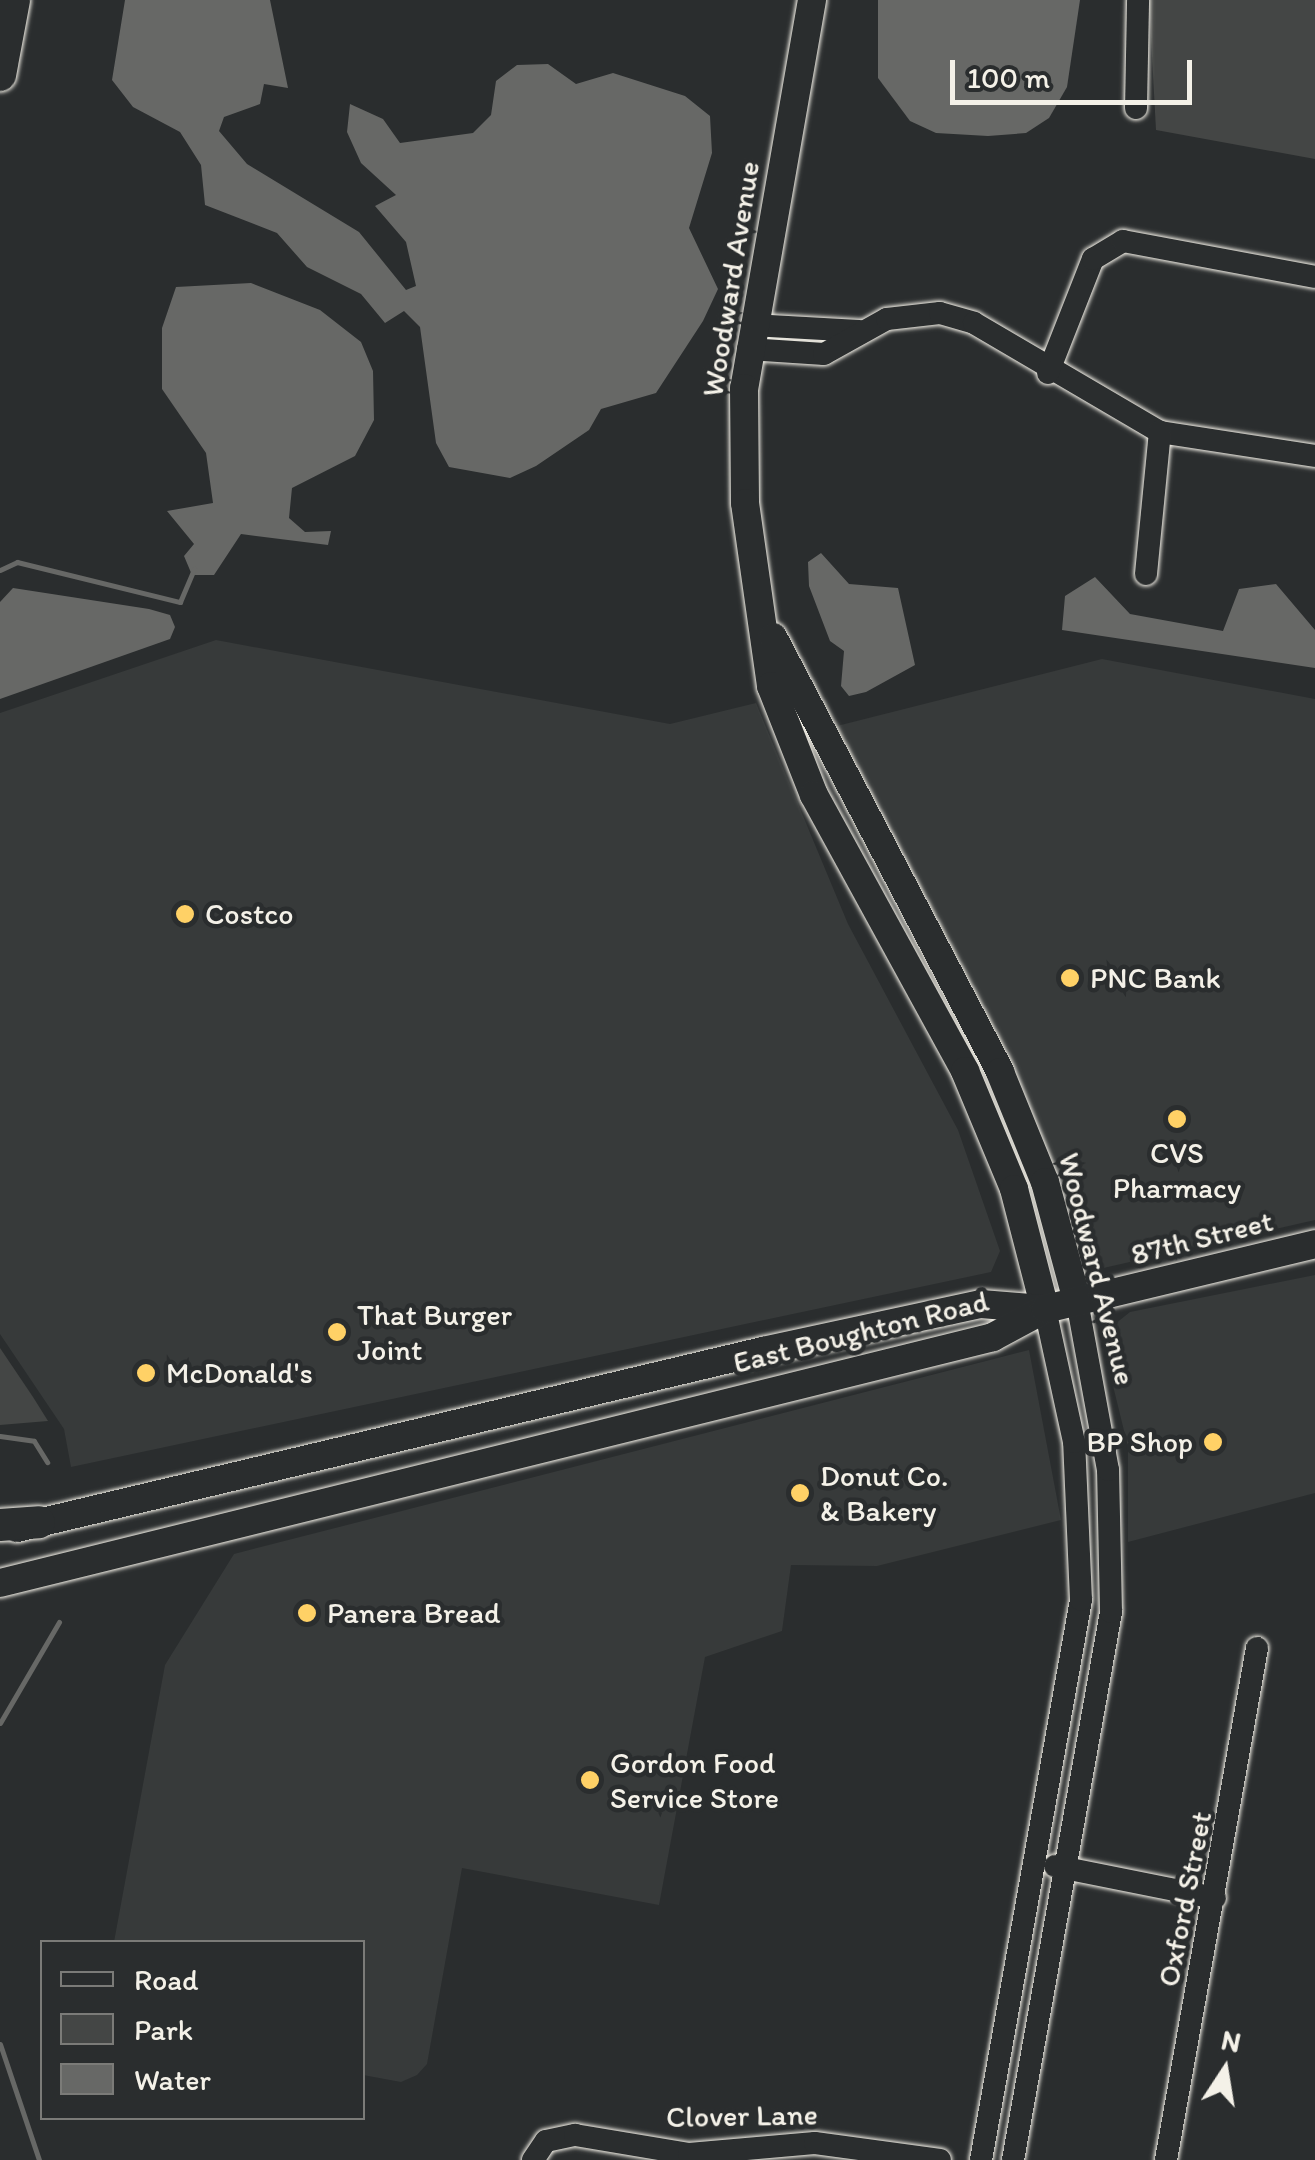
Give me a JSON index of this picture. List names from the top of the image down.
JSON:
{
  "streets": {
    "main road": ["Woodward Avenue", "87th Street", "East Boughton Road"],
    "street": ["Oxford Street", "Clover Lane"]
  },
  "crossings": [
    ["Woodward Avenue", "87th Street"],
    ["Woodward Avenue", "East Boughton Road"],
    ["87th Street", "East Boughton Road"]
  ],
  "places": [
    "Costco",
    "PNC Bank",
    "CVS Pharmacy",
    "That Burger Joint",
    "McDonald's",
    "BP Shop",
    "Donut Co. & Bakery",
    "Panera Bread",
    "Gordon Food Service Store"
  ],
  "legend": ["Road", "Park", "Water"],
  "scale_bar": "100 m",
  "north": "top"
}
